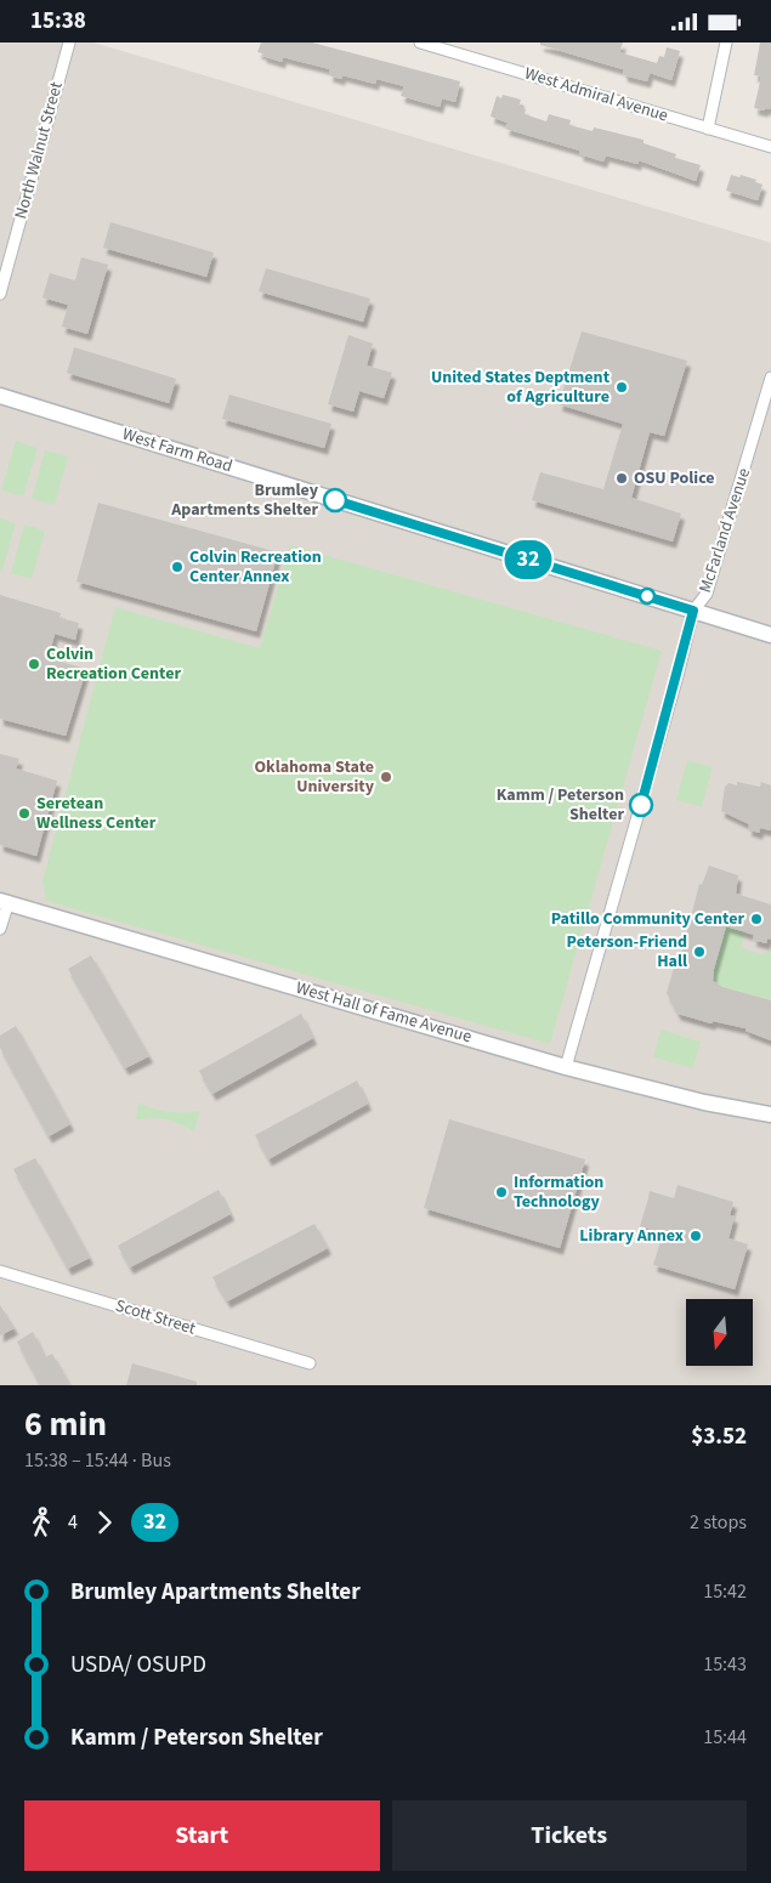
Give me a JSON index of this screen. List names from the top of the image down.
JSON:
{
  "streets": {
    "street": [
      "West Admiral Avenue",
      "North Walnut Street",
      "West Farm Road",
      "McFarland Avenue",
      "West Hall of Fame Avenue",
      "Scott Street"
    ]
  },
  "crossings": [
    ["West Farm Road", "McFarland Avenue"],
    ["McFarland Avenue", "West Hall of Fame Avenue"]
  ],
  "places": [
    "United States Deptment of Agriculture",
    "OSU Police",
    "Brumley Apartments Shelter",
    "Colvin Recreation Center Annex",
    "Colvin Recreation Center",
    "Oklahoma State University",
    "Kamm / Peterson Shelter",
    "Seretean Wellness Center",
    "Patillo Community Center",
    "Peterson-Friend Hall",
    "Information Technology",
    "Library Annex"
  ],
  "lines": ["bus line 32"],
  "north": "bottom",
  "page": {
    "status": "15:38",
    "on_map": "32",
    "heading": ["6 min", "15:38 – 15:44 · Bus", "$3.52"],
    "legs": ["4", "32", "2 stops"],
    "list": [
      {
        "name": "Brumley Apartments Shelter",
        "value": "15:42"
      },
      {
        "name": "USDA/ OSUPD",
        "value": "15:43"
      },
      {
        "name": "Kamm / Peterson Shelter",
        "value": "15:44"
      }
    ],
    "buttons": ["Start", "Tickets"]
  }
}
